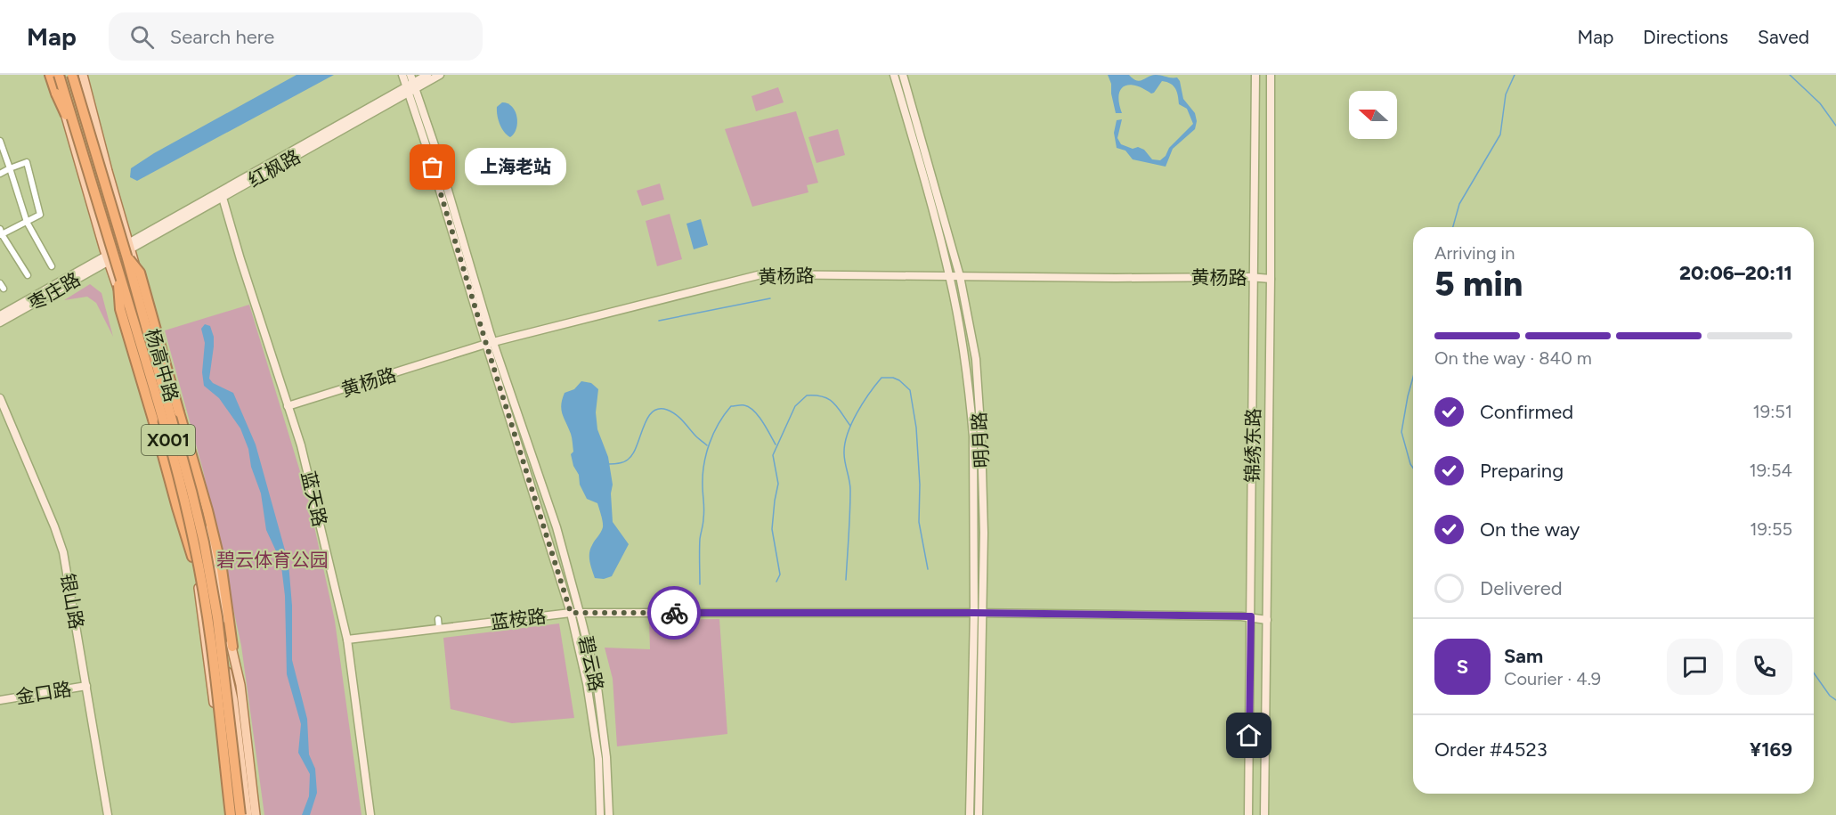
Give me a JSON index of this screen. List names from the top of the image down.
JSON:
{
  "streets": {
    "highway": ["杨高中路", "X001"],
    "street": [
      "红枫路",
      "黄杨路",
      "枣庄路",
      "明月路",
      "锦绣东路",
      "蓝天路",
      "银山路",
      "蓝桉路",
      "碧云路",
      "金口路"
    ]
  },
  "crossings": [
    ["红枫路", "枣庄路"],
    ["红枫路", "杨高中路"],
    ["红枫路", "蓝天路"],
    ["红枫路", "碧云路"],
    ["黄杨路", "明月路"],
    ["黄杨路", "锦绣东路"],
    ["黄杨路", "蓝天路"],
    ["黄杨路", "碧云路"],
    ["枣庄路", "杨高中路"],
    ["杨高中路", "X001"],
    ["明月路", "蓝桉路"],
    ["锦绣东路", "蓝桉路"],
    ["蓝天路", "蓝桉路"],
    ["银山路", "金口路"],
    ["蓝桉路", "碧云路"]
  ],
  "parks": ["碧云体育公园"],
  "places": ["上海老站"],
  "north": "left",
  "page": {
    "header": "Map",
    "search": "Search here",
    "nav": ["Map", "Directions", "Saved"],
    "bubble": "上海老站",
    "heading": ["5 min", "Arriving in", "20:06–20:11"],
    "panel": [
      "Sam",
      "Courier · 4.9",
      "Order #4523",
      "¥169"
    ],
    "bar": "On the way · 840 m",
    "list": [
      ["Confirmed", "19:51"],
      ["Preparing", "19:54"],
      ["On the way", "19:55"],
      "Delivered"
    ],
    "round": "S"
  }
}
